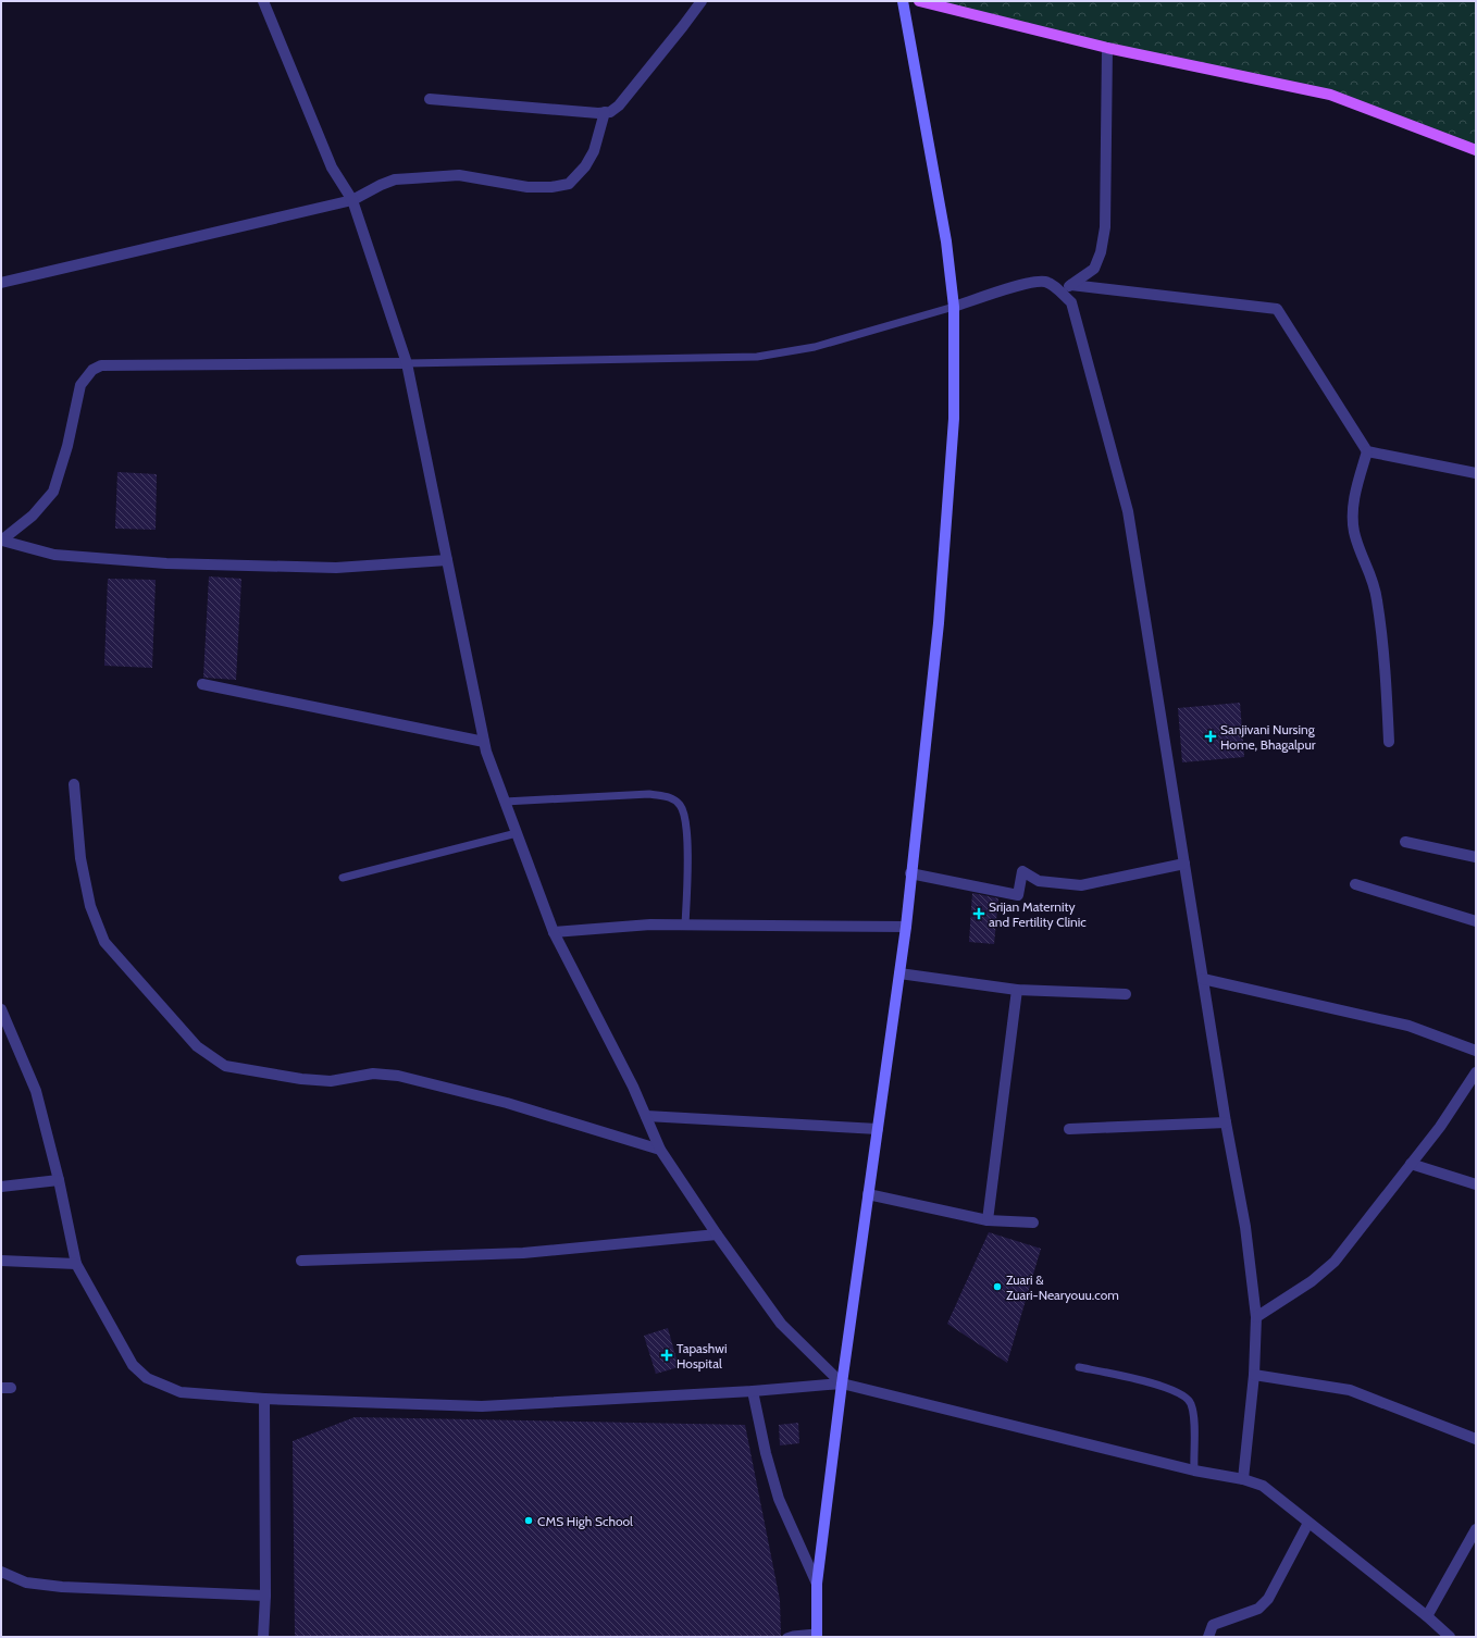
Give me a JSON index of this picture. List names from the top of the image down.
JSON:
{
  "places": {
    "health": ["Sanjivani Nursing Home, Bhagalpur", "Srijan Maternity and Fertility Clinic", "Tapashwi Hospital"],
    "other": ["Zuari & Zuari-Nearyouu.com", "CMS High School"]
  }
}
